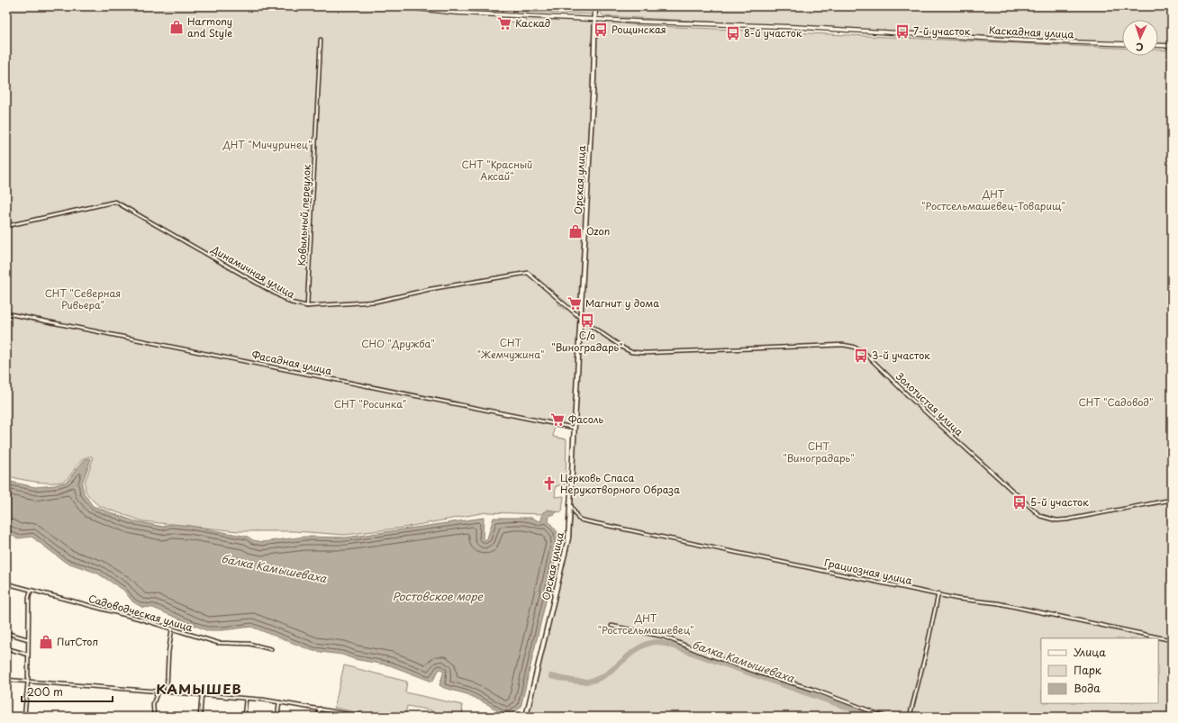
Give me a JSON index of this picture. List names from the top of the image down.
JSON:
{
  "streets": {
    "main road": ["Орская улица"],
    "street": [
      "Каскадная улица",
      "Ковыльный переулок",
      "Динамичная улица",
      "Фасадная улица",
      "Золотистая улица",
      "Грациозная улица",
      "Садоводческая улица"
    ]
  },
  "crossings": [
    ["Каскадная улица", "Орская улица"],
    ["Орская улица", "Фасадная улица"],
    ["Орская улица", "Золотистая улица"],
    ["Орская улица", "Грациозная улица"],
    ["Ковыльный переулок", "Динамичная улица"],
    ["Динамичная улица", "Золотистая улица"]
  ],
  "districts": ["КАМЫШЕВ"],
  "water": ["балка Камышеваха", "Ростовское море"],
  "parks": [
    "ДНТ \"Мичуринец\"",
    "СНТ \"Красный Аксай\"",
    "ДНТ \"Ростсельмашевец-Товарищ\"",
    "СНТ \"Северная Ривьера\"",
    "СНТ \"Жемчужина\"",
    "СНО \"Дружба\"",
    "СНТ \"Садовод\"",
    "СНТ \"Росинка\"",
    "СНТ \"Виноградарь\"",
    "ДНТ \"Ростсельмашевец\""
  ],
  "places": {
    "supermarket": ["Каскад", "Магнит у дома", "Фасоль"],
    "shop": ["Harmony and Style", "Ozon", "ПитСтоп"],
    "bus stop": [
      "Рощинская",
      "7-й участок",
      "8-й участок",
      "С/о \"Виноградарь\"",
      "3-й участок",
      "5-й участок"
    ],
    "church": ["Церковь Спаса Нерукотворного Образа"]
  },
  "legend": ["Улица", "Парк", "Вода"],
  "scale_bar": "200 m",
  "north": "bottom"
}
